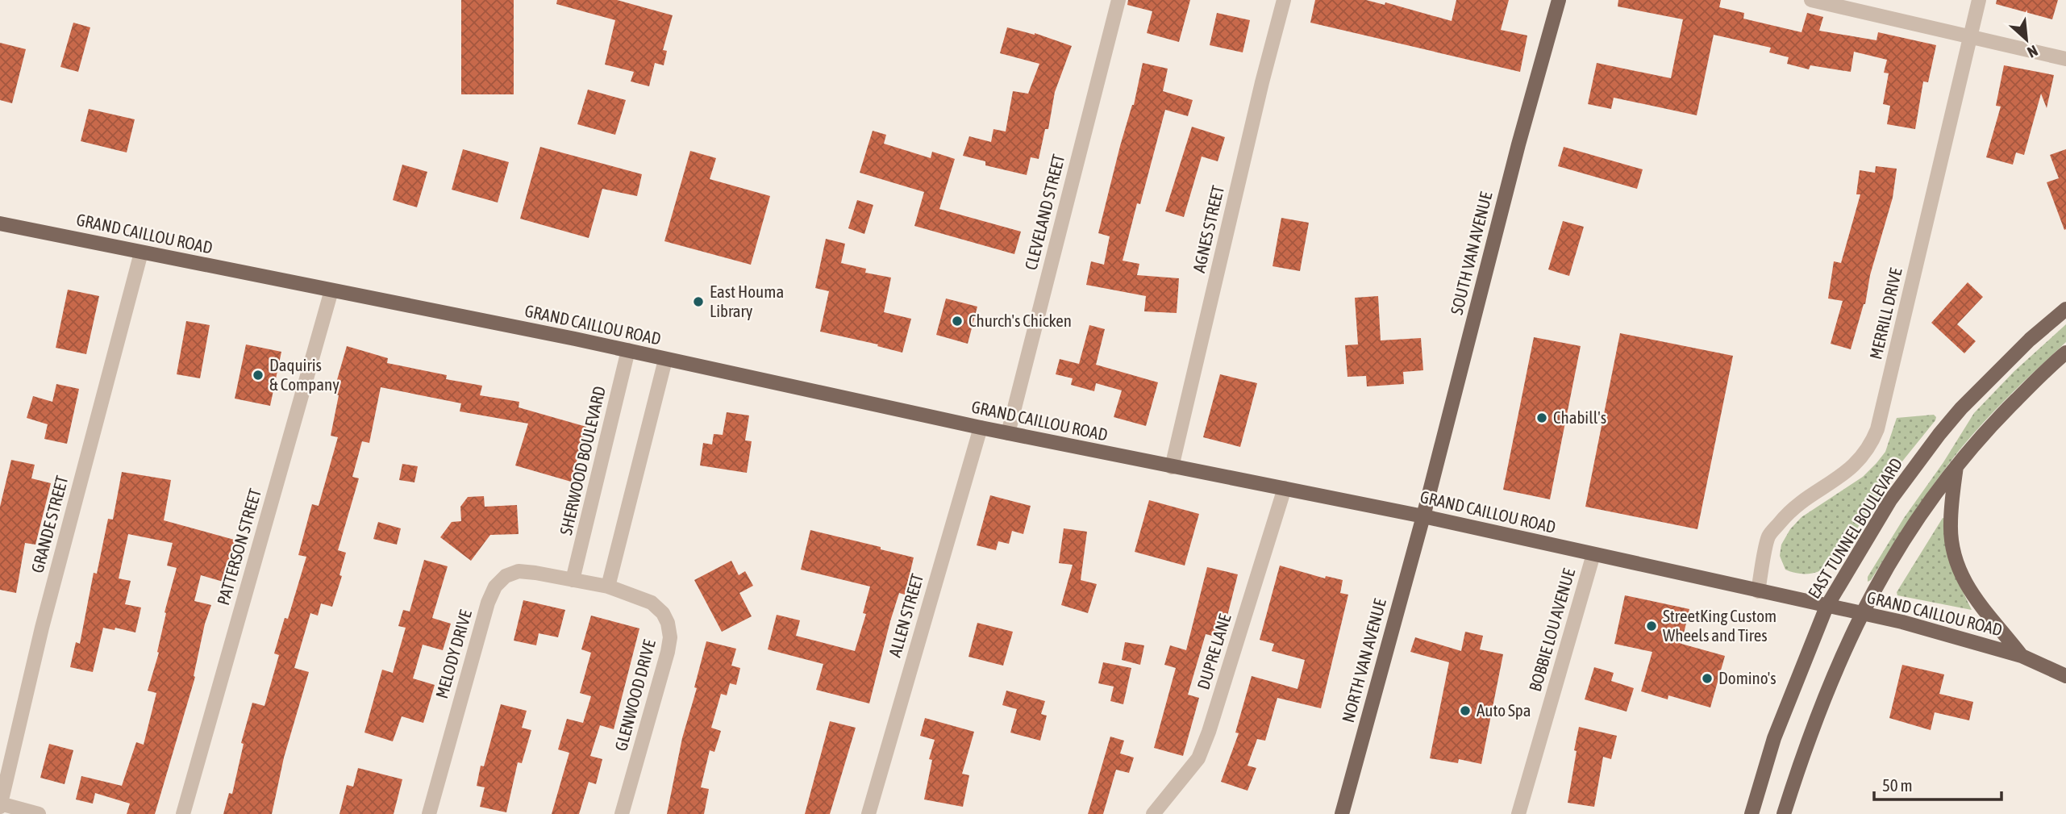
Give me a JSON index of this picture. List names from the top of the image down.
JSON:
{
  "streets": {
    "main road": [
      "GRAND CAILLOU ROAD",
      "SOUTH VAN AVENUE",
      "EAST TUNNEL BOULEVARD",
      "NORTH VAN AVENUE"
    ],
    "street": [
      "CLEVELAND STREET",
      "AGNES STREET",
      "MERRILL DRIVE",
      "SHERWOOD BOULEVARD",
      "GRANDE STREET",
      "PATTERSON STREET",
      "ALLEN STREET",
      "BOBBIE LOU AVENUE",
      "DUPRE LANE",
      "MELODY DRIVE",
      "GLENWOOD DRIVE"
    ]
  },
  "crossings": [
    ["CLEVELAND STREET", "GRAND CAILLOU ROAD"],
    ["AGNES STREET", "GRAND CAILLOU ROAD"],
    ["GRAND CAILLOU ROAD", "SOUTH VAN AVENUE"],
    ["GRAND CAILLOU ROAD", "MERRILL DRIVE"],
    ["GRAND CAILLOU ROAD", "SHERWOOD BOULEVARD"],
    ["GRAND CAILLOU ROAD", "GRANDE STREET"],
    ["GRAND CAILLOU ROAD", "EAST TUNNEL BOULEVARD"],
    ["GRAND CAILLOU ROAD", "PATTERSON STREET"],
    ["GRAND CAILLOU ROAD", "ALLEN STREET"],
    ["GRAND CAILLOU ROAD", "BOBBIE LOU AVENUE"],
    ["GRAND CAILLOU ROAD", "DUPRE LANE"],
    ["GRAND CAILLOU ROAD", "NORTH VAN AVENUE"],
    ["SOUTH VAN AVENUE", "NORTH VAN AVENUE"],
    ["SHERWOOD BOULEVARD", "MELODY DRIVE"],
    ["MELODY DRIVE", "GLENWOOD DRIVE"]
  ],
  "places": [
    "East Houma Library",
    "Church's Chicken",
    "Daquiris & Company",
    "Chabill's",
    "StreetKing Custom Wheels and Tires",
    "Domino's",
    "Auto Spa"
  ],
  "scale_bar": "50 m",
  "north": "bottom right"
}
